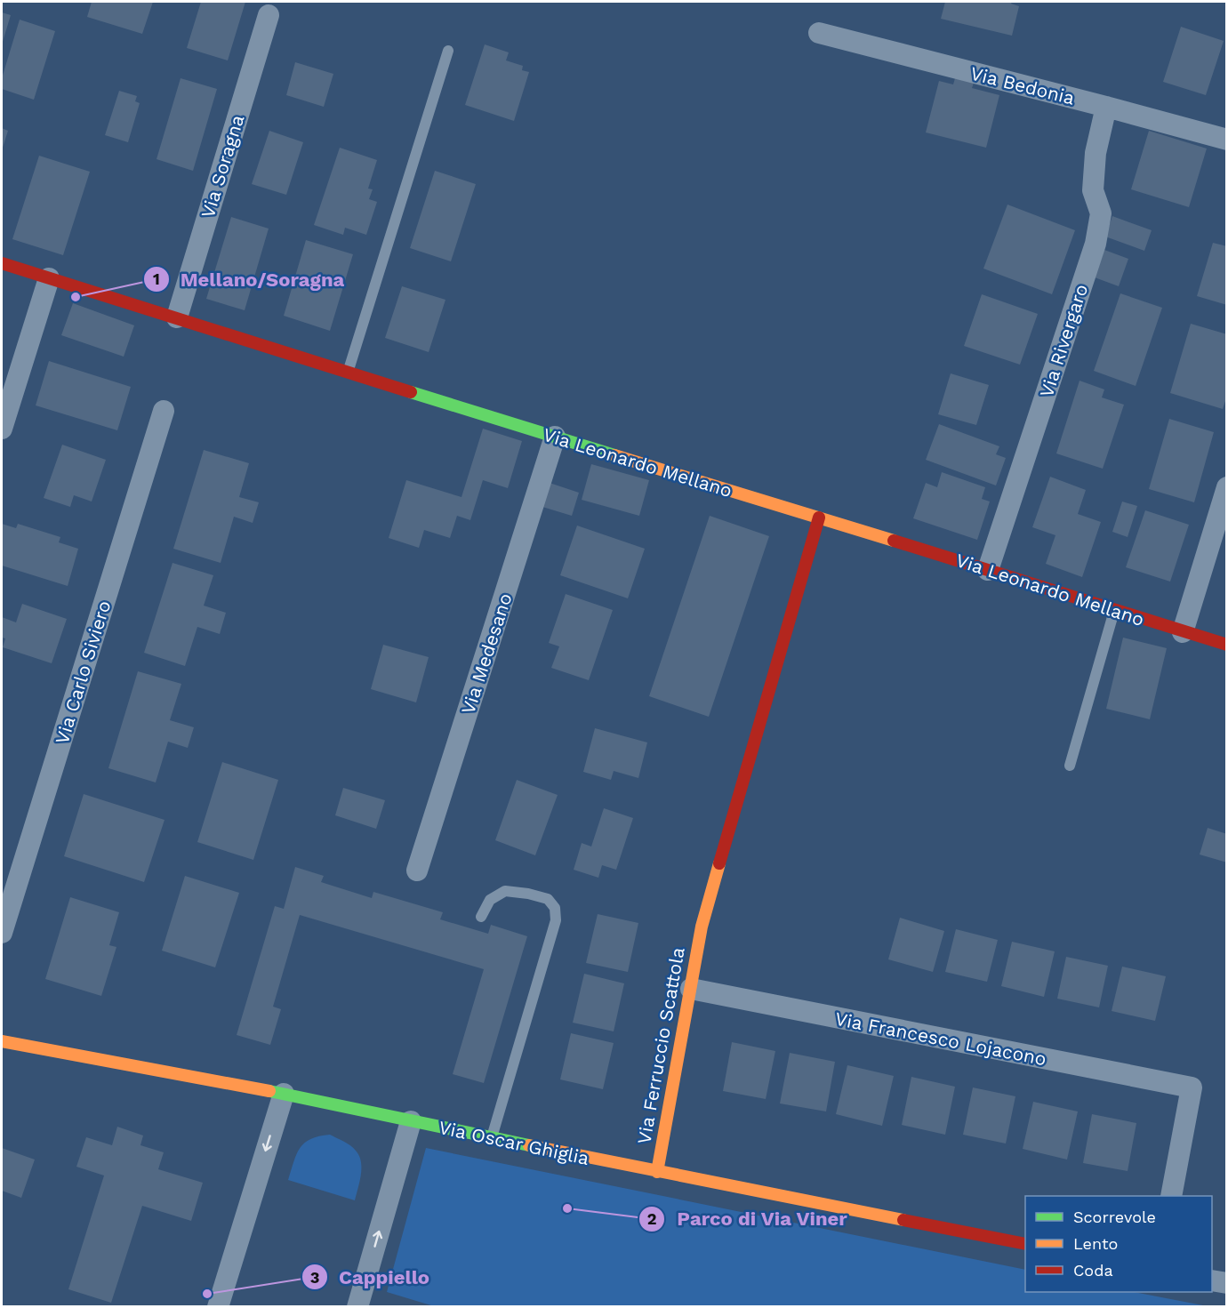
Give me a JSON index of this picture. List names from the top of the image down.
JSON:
{
  "streets": {
    "street": [
      "Via Bedonia",
      "Via Soragna",
      "Via Rivergaro",
      "Via Leonardo Mellano",
      "Via Medesano",
      "Via Carlo Siviero",
      "Via Francesco Lojacono",
      "Via Ferruccio Scattola",
      "Via Oscar Ghiglia"
    ]
  },
  "crossings": [
    ["Via Bedonia", "Via Rivergaro"],
    ["Via Soragna", "Via Leonardo Mellano"],
    ["Via Rivergaro", "Via Leonardo Mellano"],
    ["Via Leonardo Mellano", "Via Medesano"],
    ["Via Leonardo Mellano", "Via Ferruccio Scattola"],
    ["Via Francesco Lojacono", "Via Ferruccio Scattola"],
    ["Via Ferruccio Scattola", "Via Oscar Ghiglia"]
  ],
  "places": ["Mellano/Soragna", "Parco di Via Viner", "Cappiello"],
  "legend": ["Scorrevole", "Lento", "Coda"]
}
